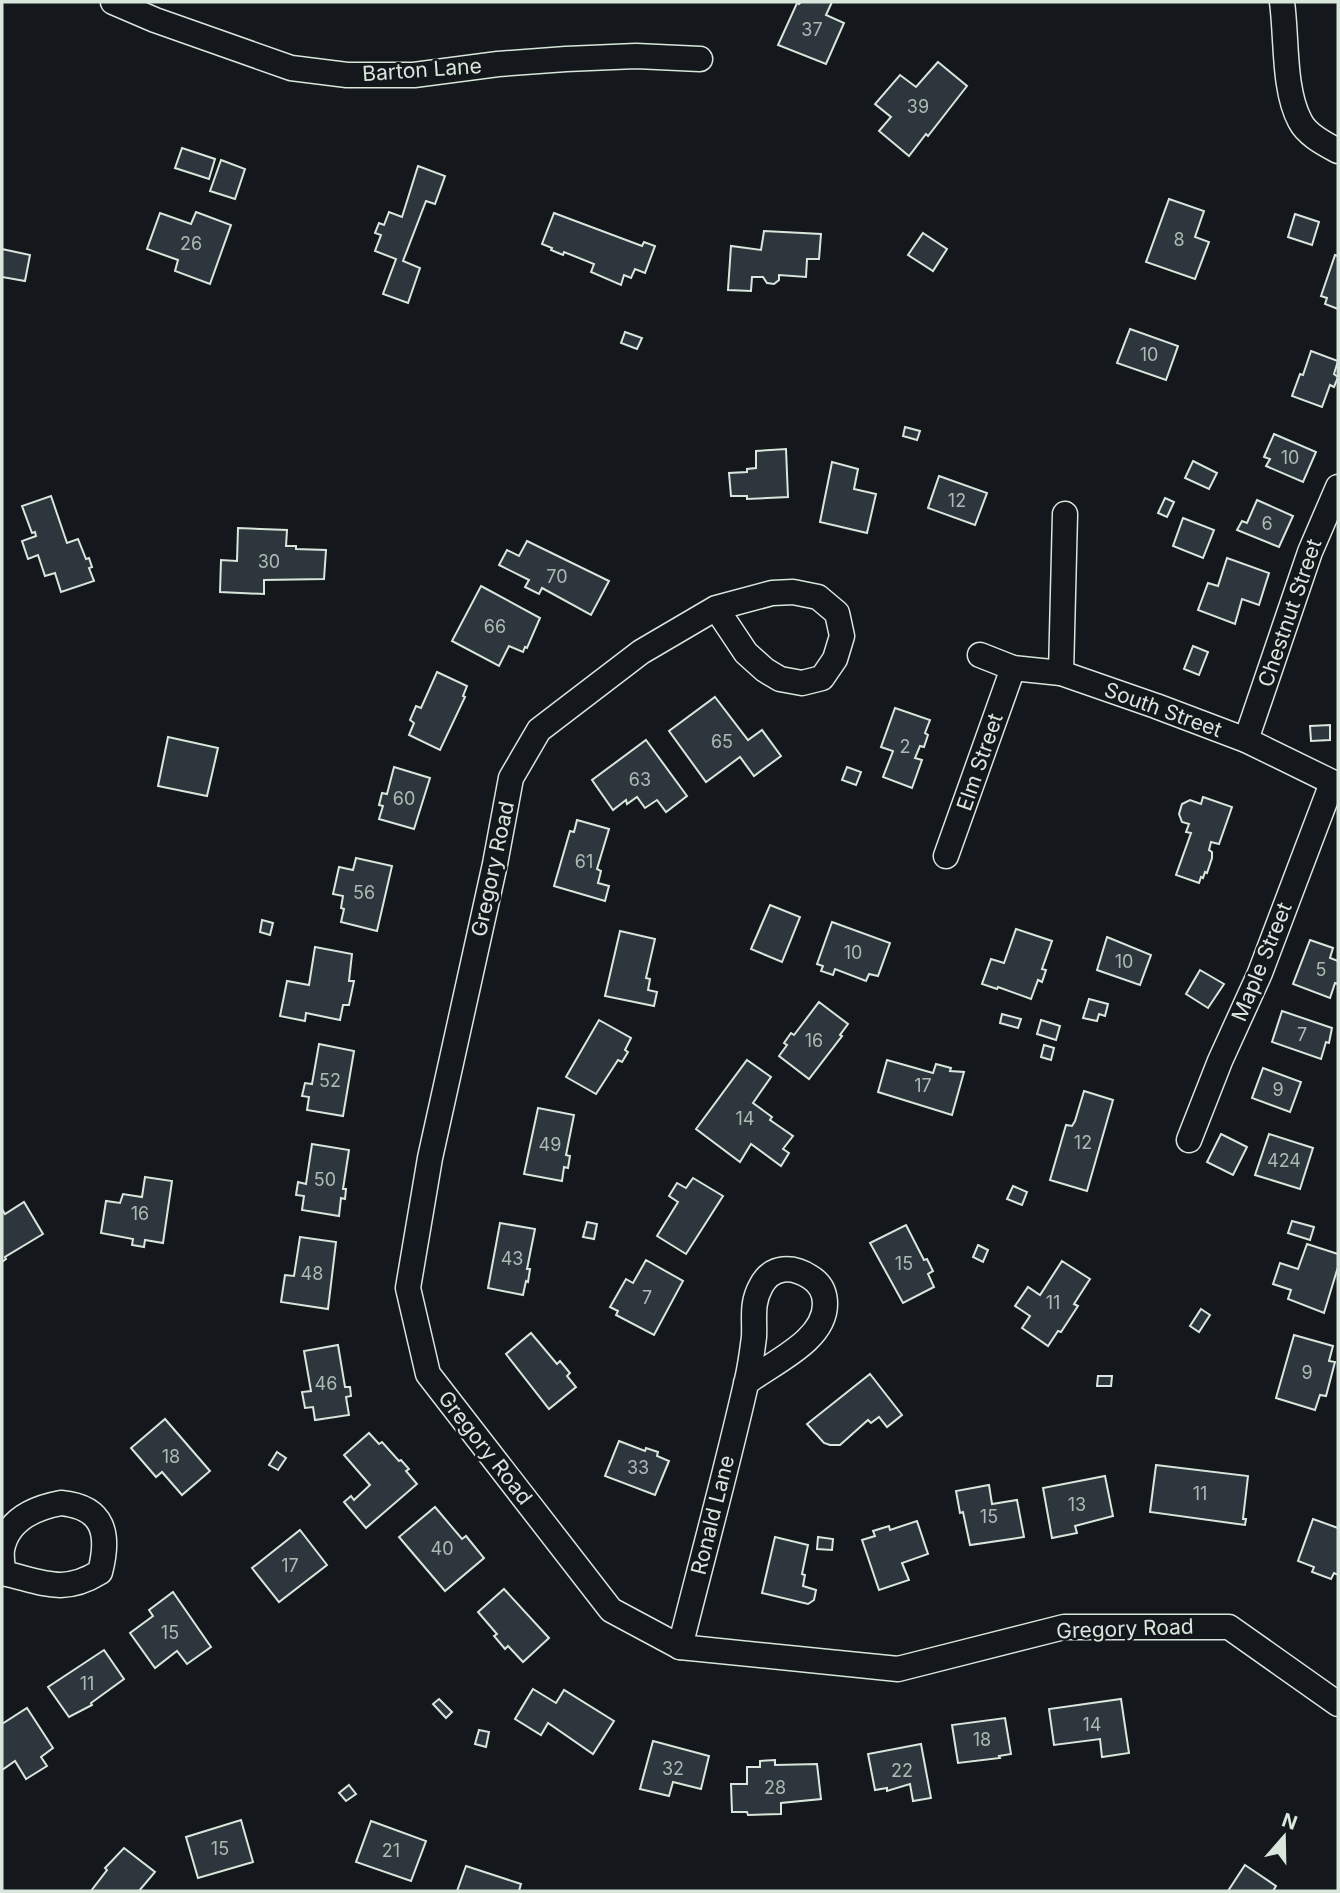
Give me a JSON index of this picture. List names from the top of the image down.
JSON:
{
  "streets": {
    "street": [
      "Barton Lane",
      "Chestnut Street",
      "South Street",
      "Elm Street",
      "Gregory Road",
      "Maple Street",
      "Ronald Lane"
    ]
  },
  "crossings": [
    ["Chestnut Street", "South Street"],
    ["South Street", "Elm Street"],
    ["South Street", "Maple Street"],
    ["Gregory Road", "Ronald Lane"]
  ],
  "house_numbers": [
    "37",
    "39",
    "8",
    "26",
    "10",
    "10",
    "12",
    "6",
    "30",
    "70",
    "66",
    "65",
    "2",
    "63",
    "60",
    "61",
    "56",
    "10",
    "10",
    "5",
    "7",
    "16",
    "52",
    "17",
    "9",
    "14",
    "12",
    "49",
    "424",
    "50",
    "16",
    "43",
    "15",
    "48",
    "7",
    "11",
    "9",
    "46",
    "18",
    "33",
    "11",
    "13",
    "15",
    "40",
    "17",
    "15",
    "11",
    "14",
    "18",
    "32",
    "22",
    "28",
    "15",
    "21"
  ],
  "north": "top"
}
